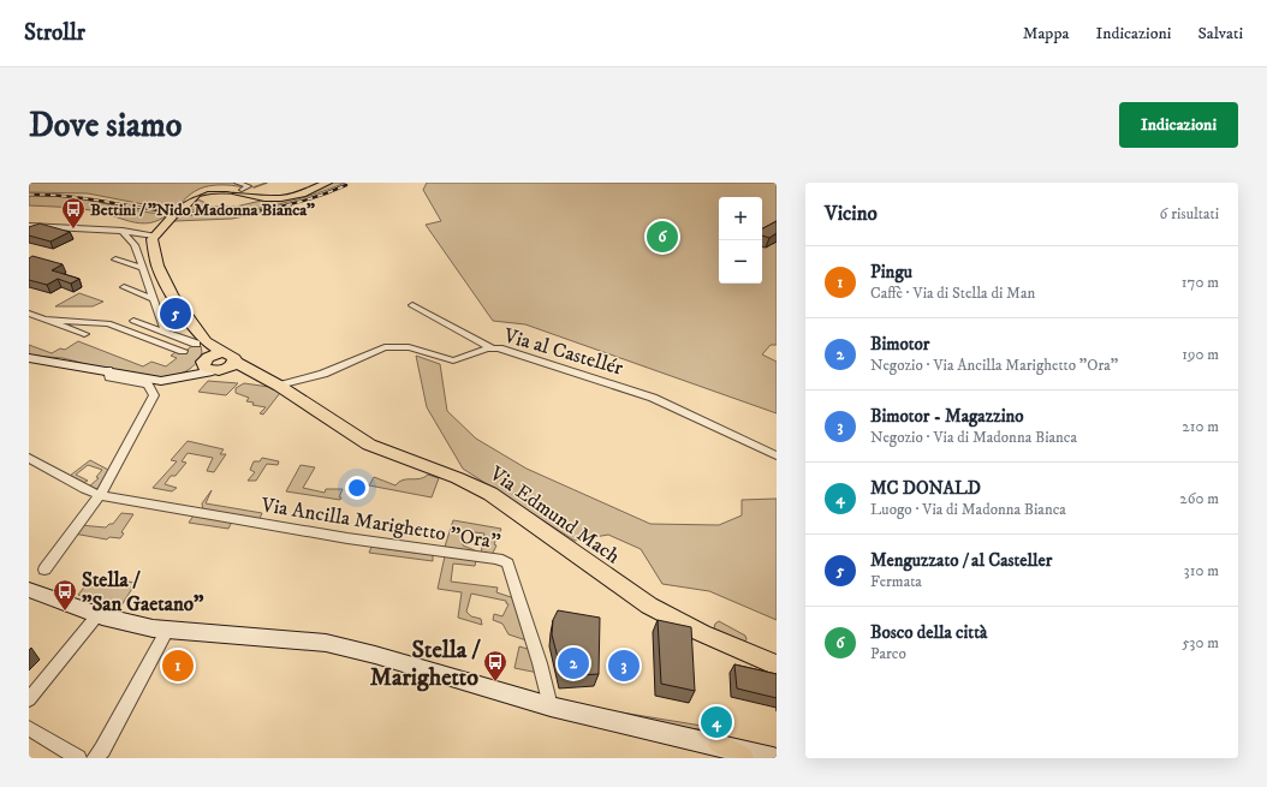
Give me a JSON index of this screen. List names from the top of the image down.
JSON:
{
  "streets": {
    "main road": ["Via Edmund Mach"],
    "street": ["Via al Castellér", "Via Ancilla Marighetto \"Ora\""]
  },
  "crossings": [
    ["Via al Castellér", "Via Edmund Mach"]
  ],
  "places": {
    "bus stop": ["Bettini / \"Nido Madonna Bianca\"", "Stella / \"San Gaetano\"", "Stella / Marighetto"]
  },
  "page": {
    "header": "Strollr",
    "nav": ["Mappa", "Indicazioni", "Salvati"],
    "buttons": "Indicazioni",
    "title": "Dove siamo",
    "heading": ["Vicino", "6 risultati"],
    "map_buttons": ["+", "−"],
    "pins": [
      "6",
      "5",
      "2",
      "1",
      "3",
      "4"
    ],
    "list": [
      {
        "mark": "1",
        "name": "Pingu",
        "note": "Caffè · Via di Stella di Man",
        "value": "170 m"
      },
      {
        "mark": "2",
        "name": "Bimotor",
        "note": "Negozio · Via Ancilla Marighetto \"Ora\"",
        "value": "190 m"
      },
      {
        "mark": "3",
        "name": "Bimotor - Magazzino",
        "note": "Negozio · Via di Madonna Bianca",
        "value": "210 m"
      },
      {
        "mark": "4",
        "name": "MC DONALD",
        "note": "Luogo · Via di Madonna Bianca",
        "value": "260 m"
      },
      {
        "mark": "5",
        "name": "Menguzzato / al Casteller",
        "note": "Fermata",
        "value": "310 m"
      },
      {
        "mark": "6",
        "name": "Bosco della città",
        "note": "Parco",
        "value": "530 m"
      }
    ]
  }
}
